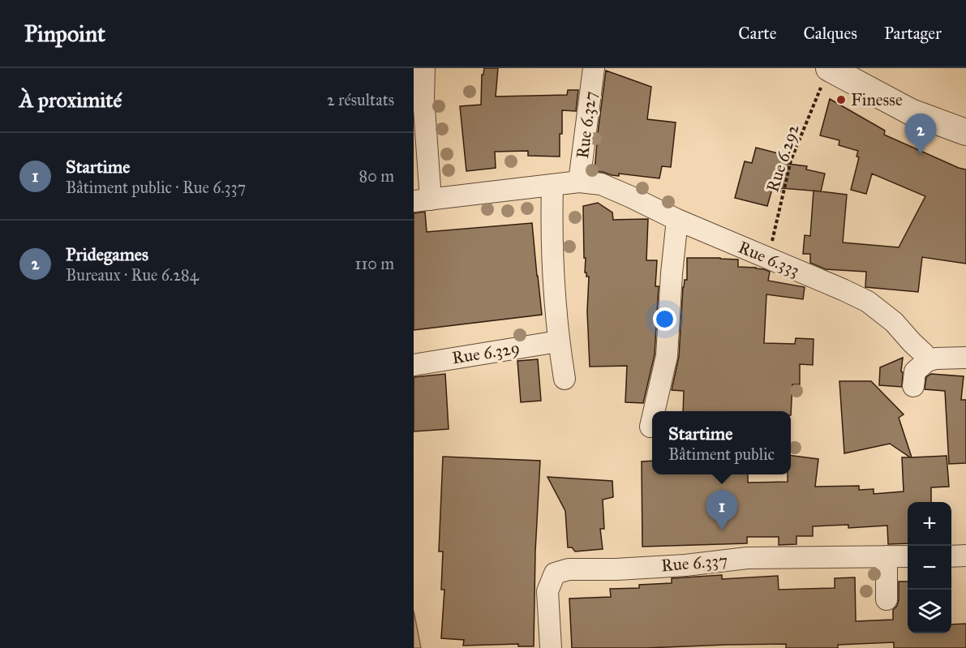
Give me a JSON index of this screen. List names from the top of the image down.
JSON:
{
  "streets": {
    "street": [
      "Rue 6.327",
      "Rue 6.333",
      "Rue 6.329",
      "Rue 6.337"
    ],
    "path": ["Rue 6.292"]
  },
  "crossings": [
    ["Rue 6.327", "Rue 6.333"],
    ["Rue 6.292", "Rue 6.333"]
  ],
  "places": ["Finesse"],
  "page": {
    "header": "Pinpoint",
    "nav": ["Carte", "Calques", "Partager"],
    "heading": ["À proximité", "2 résultats"],
    "pins": ["2", "1"],
    "list": [
      {
        "mark": "1",
        "name": "Startime",
        "note": "Bâtiment public · Rue 6.337",
        "value": "80 m"
      },
      {
        "mark": "2",
        "name": "Pridegames",
        "note": "Bureaux · Rue 6.284",
        "value": "110 m"
      }
    ],
    "popup": ["Startime", "Bâtiment public"],
    "map_buttons": ["+", "−"]
  }
}
